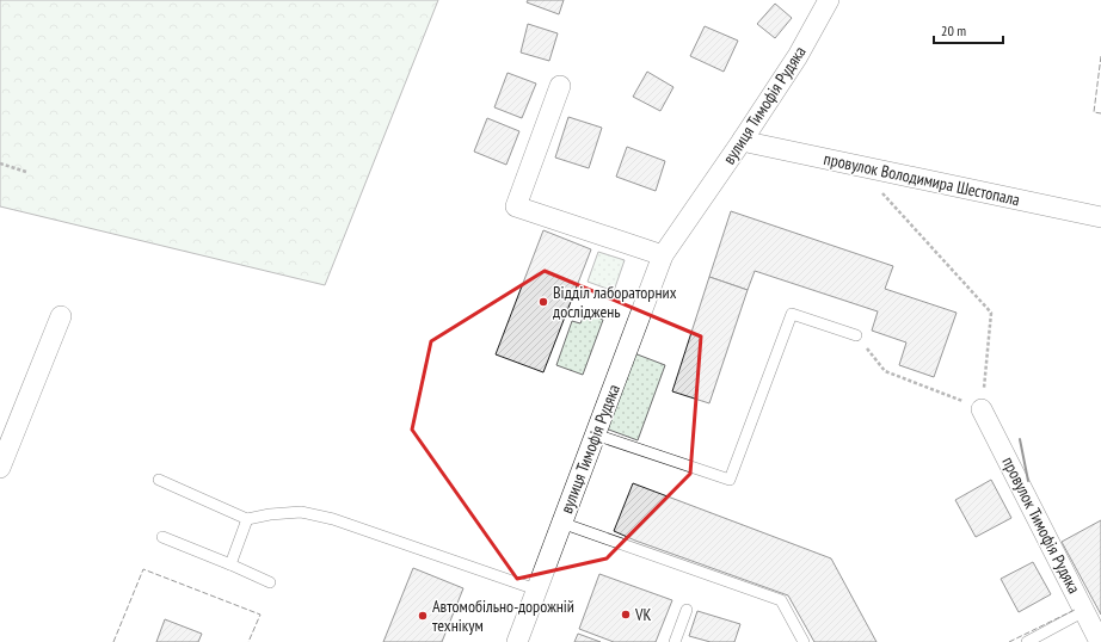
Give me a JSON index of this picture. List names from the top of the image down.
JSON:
{
  "streets": {
    "street": ["вулиця Тимофія Рудяка", "провулок Володимира Шестопала", "провулок Тимофія Рудяка"]
  },
  "crossings": [
    ["вулиця Тимофія Рудяка", "провулок Володимира Шестопала"]
  ],
  "places": ["Відділ лабораторних досліджень", "VK", "Автомобільно-дорожній технікум"],
  "scale_bar": "20 m"
}
